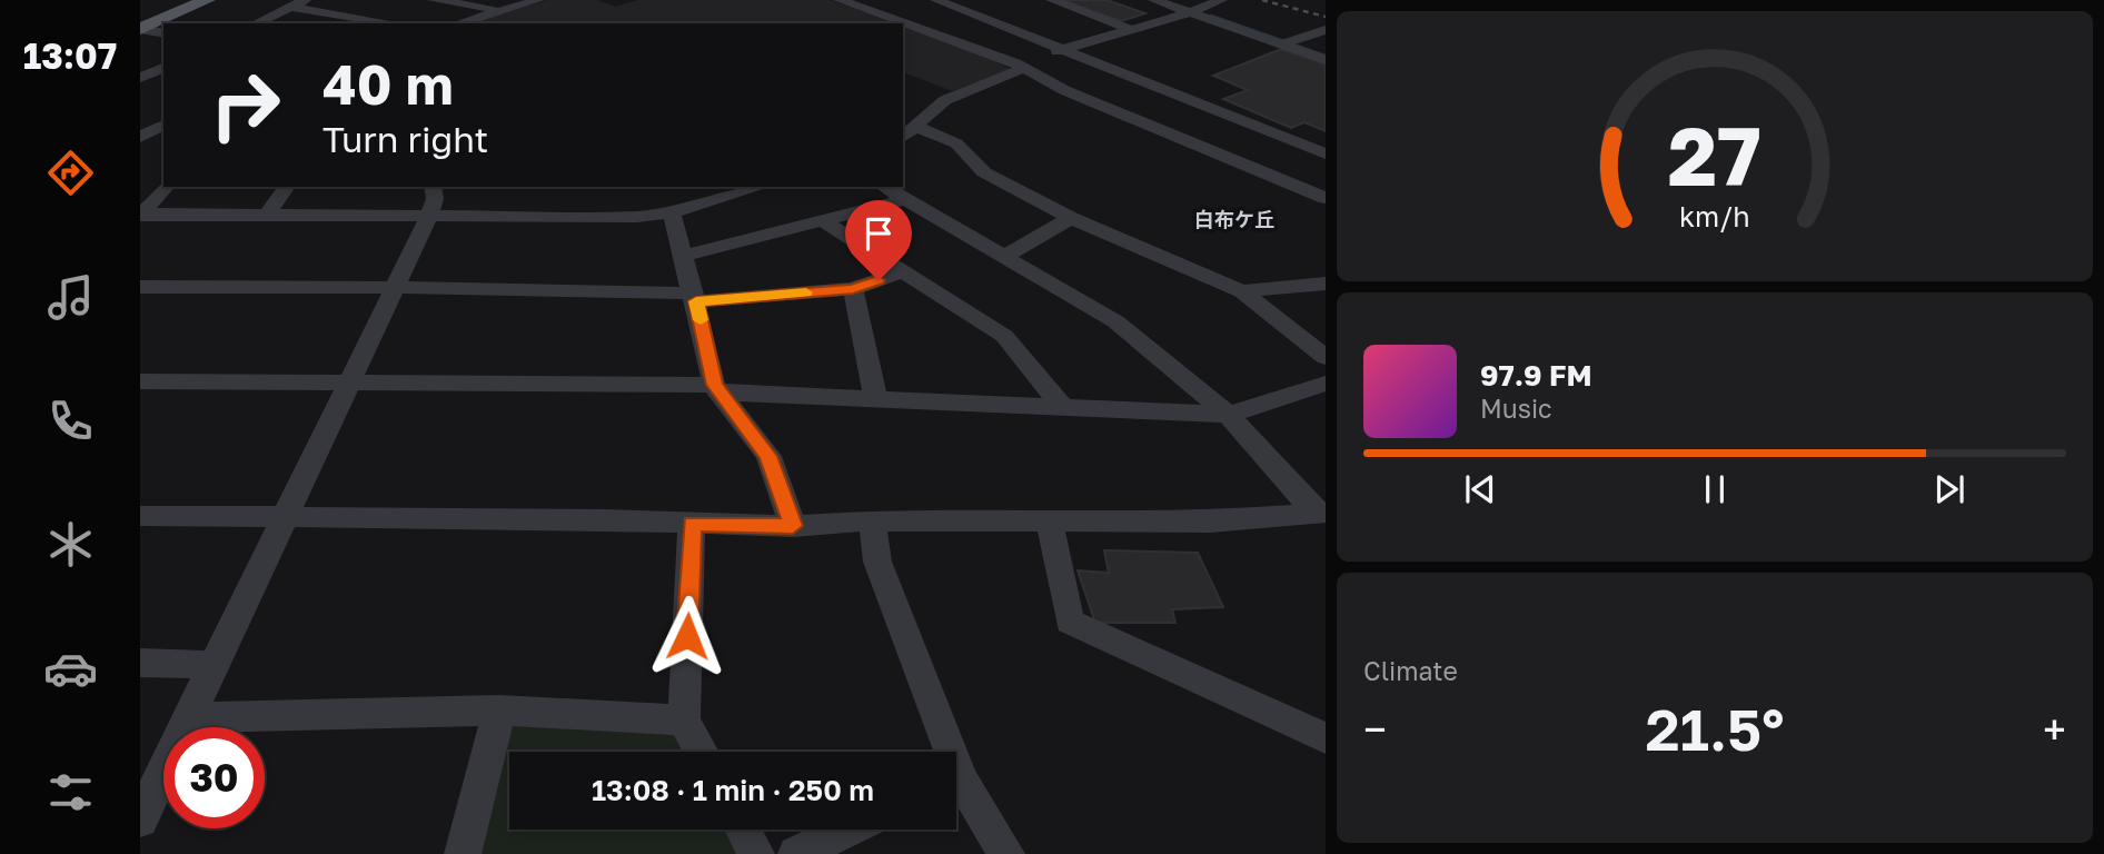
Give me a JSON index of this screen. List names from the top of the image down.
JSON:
{
  "districts": ["白布ケ丘"],
  "page": {
    "tabs": "13:07",
    "turn": ["40 m", "Turn right"],
    "song": ["97.9 FM", "Music"],
    "tile": "Climate",
    "heat": ["−", "21.5°", "+"],
    "limit": "30",
    "trip": "13:08 · 1 min · 250 m",
    "gauge": ["27", "km/h"]
  }
}
